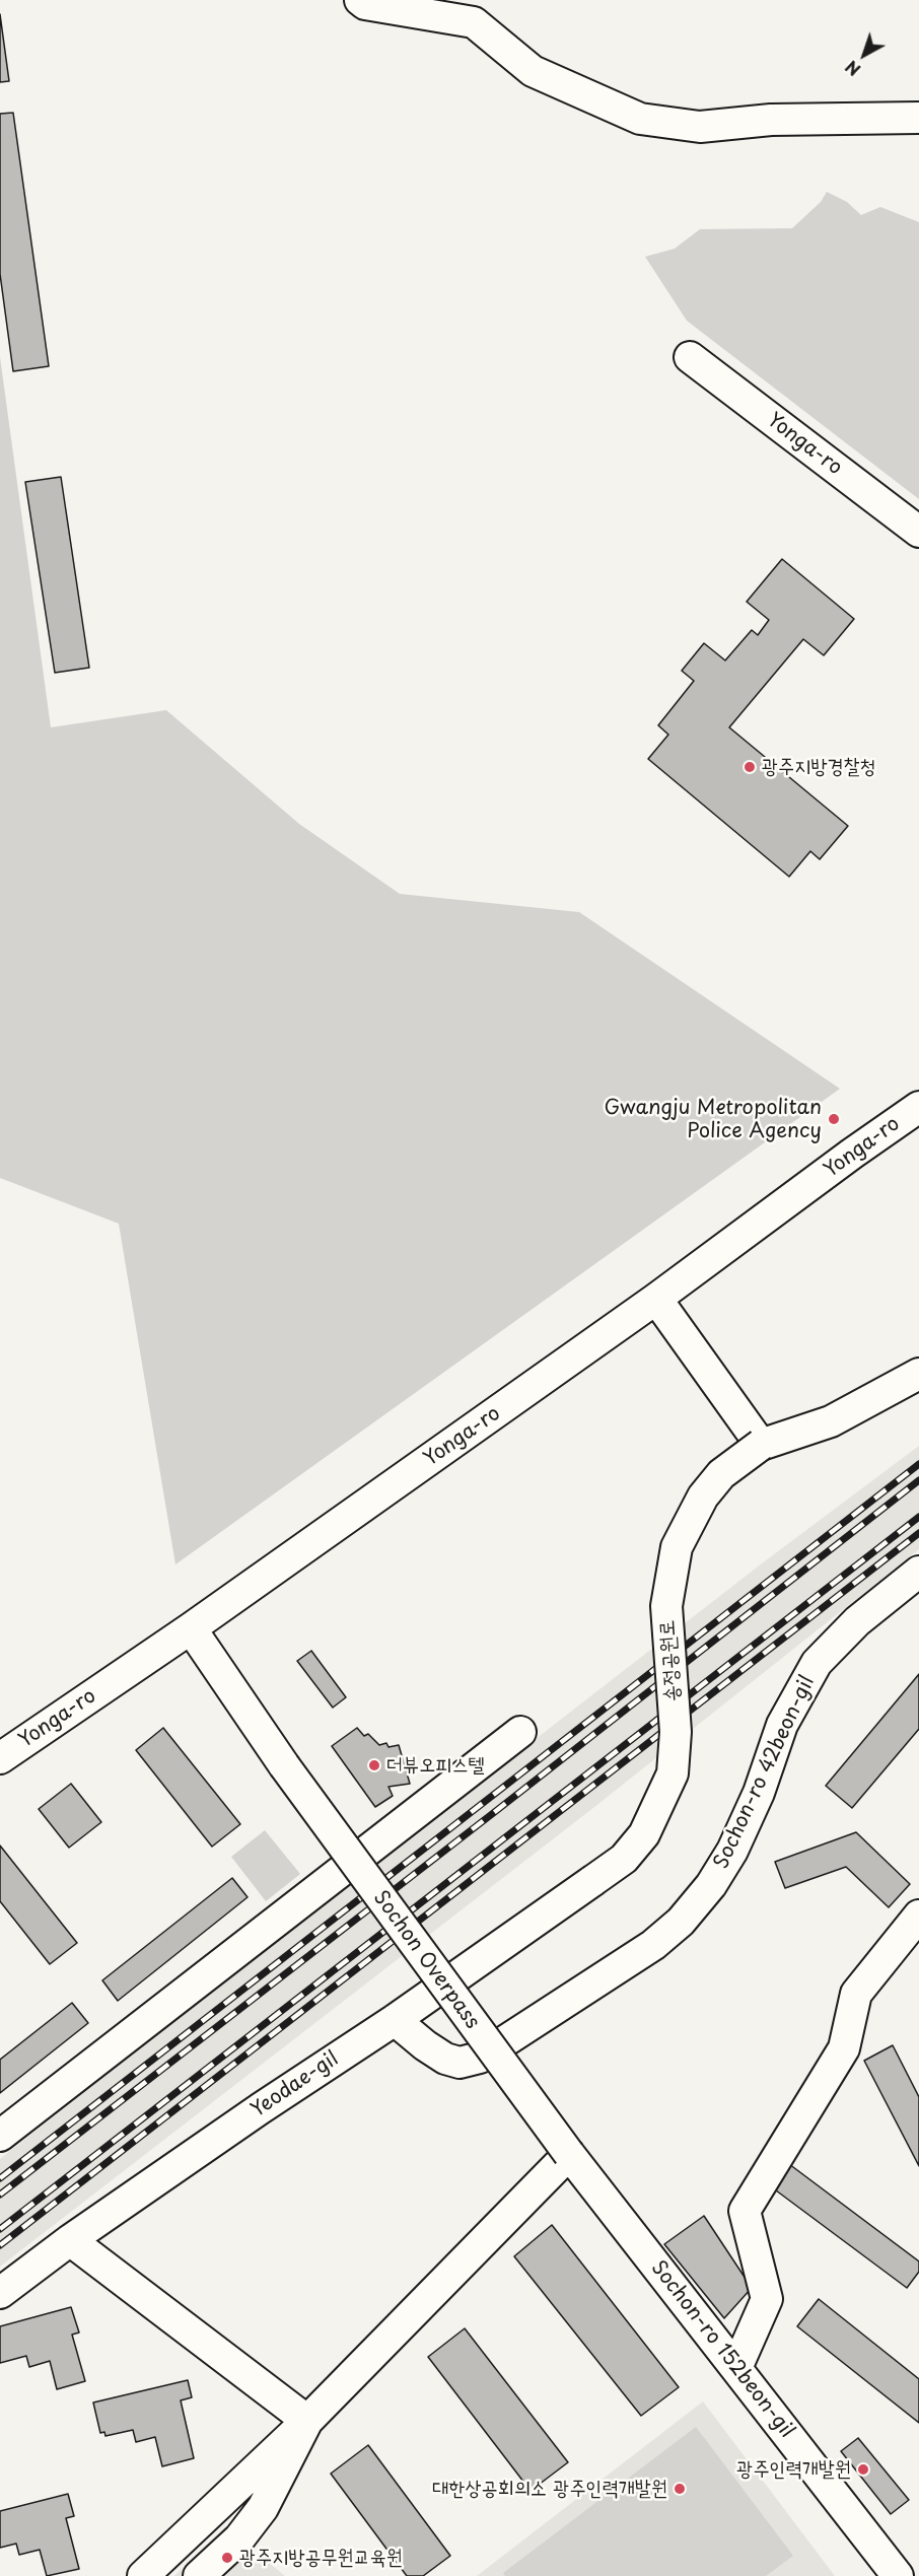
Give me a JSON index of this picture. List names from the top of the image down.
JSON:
{
  "streets": {
    "street": [
      "Yonga-ro",
      "송정공원로",
      "Sochon-ro 42beon-gil",
      "Sochon Overpass",
      "Yeodae-gil",
      "Sochon-ro 152beon-gil"
    ]
  },
  "crossings": [
    ["Yonga-ro", "Sochon Overpass"],
    ["송정공원로", "Yeodae-gil"],
    ["Sochon-ro 42beon-gil", "Yeodae-gil"],
    ["Sochon Overpass", "Sochon-ro 152beon-gil"]
  ],
  "places": [
    "광주지방경찰청",
    "Gwangju Metropolitan Police Agency",
    "더뷰오피스텔",
    "광주인력개발원",
    "대한상공회의소 광주인력개발원",
    "광주지방공무원교육원"
  ],
  "north": "bottom left"
}
